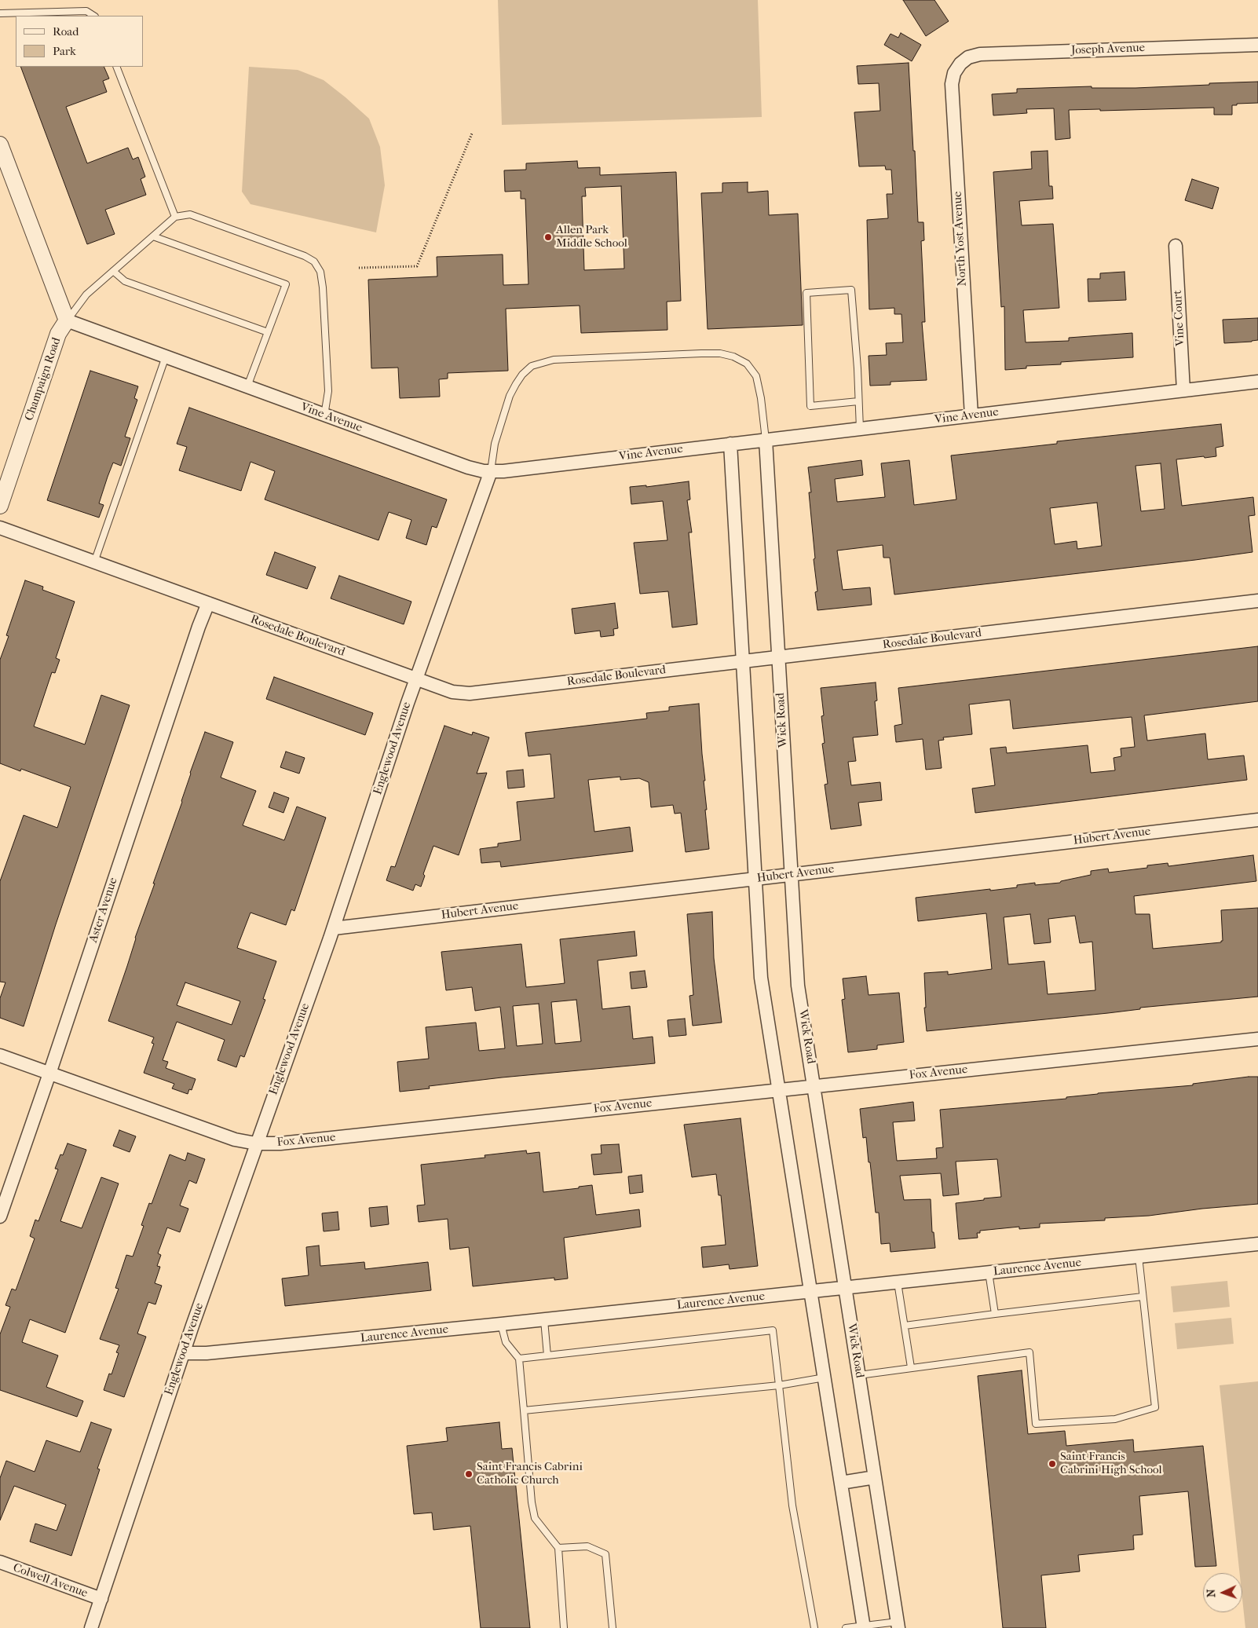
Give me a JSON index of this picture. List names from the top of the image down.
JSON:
{
  "streets": {
    "street": [
      "Joseph Avenue",
      "North Yost Avenue",
      "Vine Court",
      "Champaign Road",
      "Vine Avenue",
      "Rosedale Boulevard",
      "Wick Road",
      "Englewood Avenue",
      "Hubert Avenue",
      "Aster Avenue",
      "Fox Avenue",
      "Laurence Avenue",
      "Colwell Avenue"
    ]
  },
  "crossings": [
    ["Joseph Avenue", "North Yost Avenue"],
    ["North Yost Avenue", "Vine Avenue"],
    ["Vine Court", "Vine Avenue"],
    ["Champaign Road", "Vine Avenue"],
    ["Vine Avenue", "Wick Road"],
    ["Vine Avenue", "Englewood Avenue"],
    ["Rosedale Boulevard", "Wick Road"],
    ["Rosedale Boulevard", "Englewood Avenue"],
    ["Rosedale Boulevard", "Aster Avenue"],
    ["Wick Road", "Hubert Avenue"],
    ["Wick Road", "Fox Avenue"],
    ["Wick Road", "Laurence Avenue"],
    ["Englewood Avenue", "Hubert Avenue"],
    ["Englewood Avenue", "Fox Avenue"],
    ["Englewood Avenue", "Laurence Avenue"],
    ["Englewood Avenue", "Colwell Avenue"],
    ["Aster Avenue", "Fox Avenue"]
  ],
  "places": ["Allen Park Middle School", "Saint Francis Cabrini High School", "Saint Francis Cabrini Catholic Church"],
  "legend": ["Road", "Park"],
  "north": "left"
}
